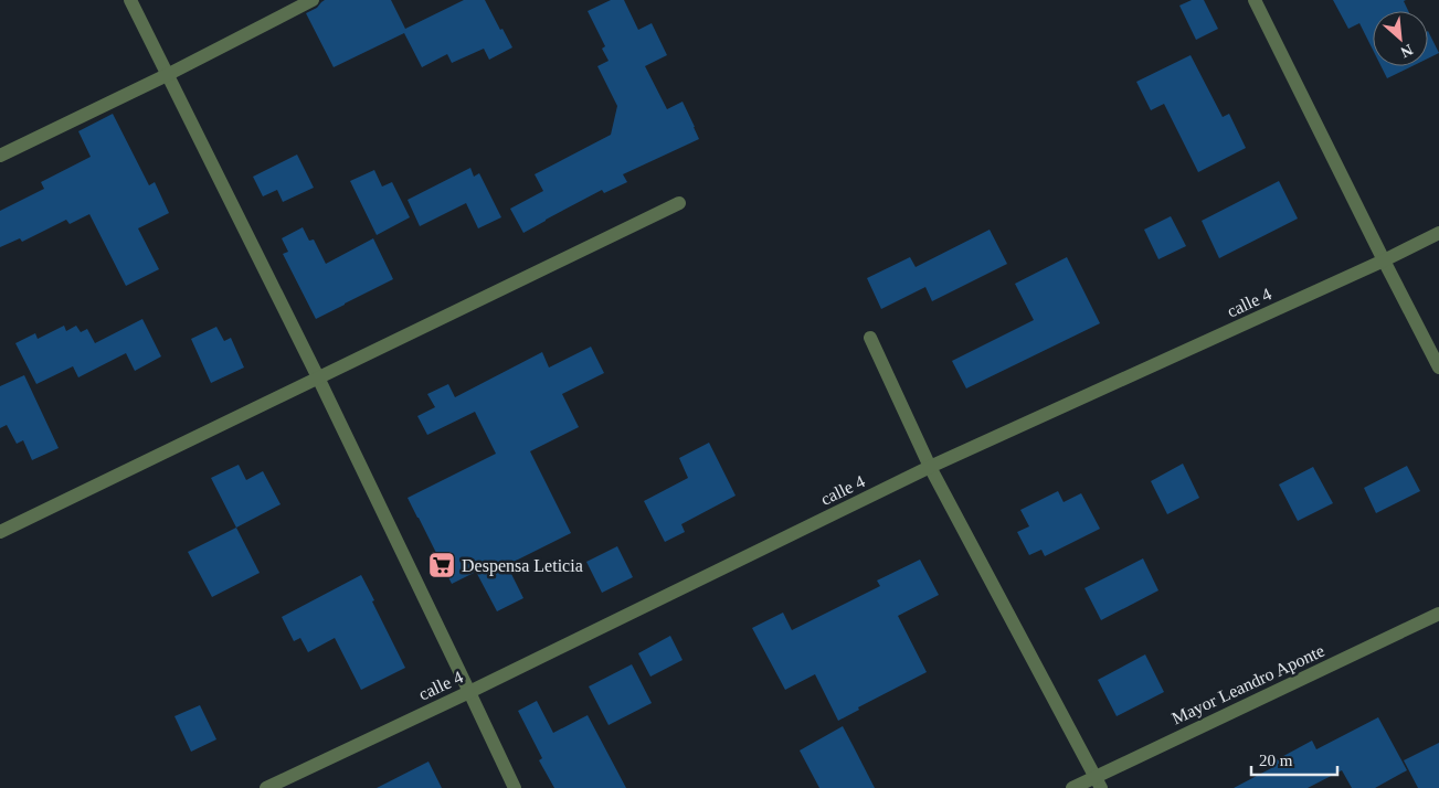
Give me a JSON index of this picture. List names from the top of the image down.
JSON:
{
  "streets": {
    "street": ["calle 4", "Mayor Leandro Aponte"]
  },
  "places": {
    "supermarket": ["Despensa Leticia"]
  },
  "scale_bar": "20 m",
  "north": "bottom right"
}
